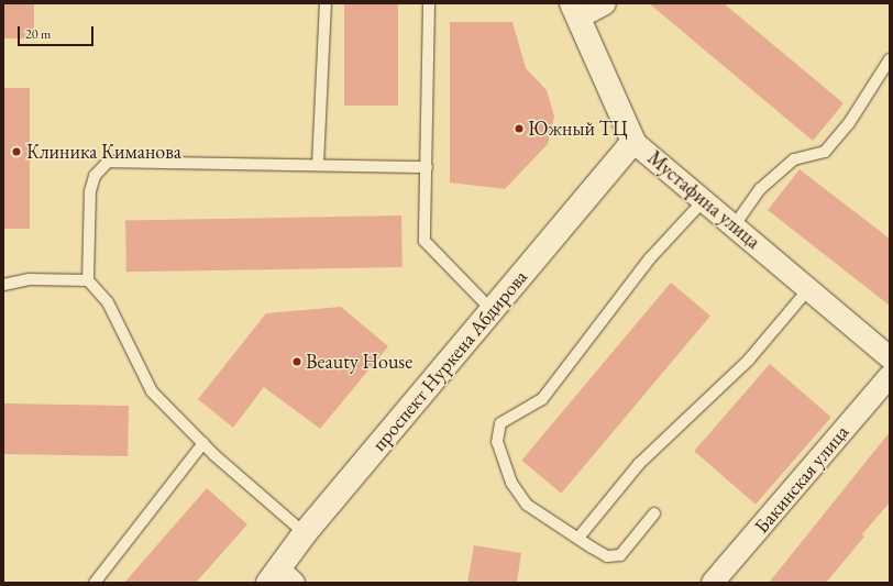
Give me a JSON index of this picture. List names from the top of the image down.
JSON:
{
  "streets": {
    "main road": ["Мустафина улица", "проспект Нуркена Абдирова"],
    "street": ["Бакинская улица"]
  },
  "crossings": [
    ["Мустафина улица", "проспект Нуркена Абдирова"]
  ],
  "places": ["Южный ТЦ", "Клиника Киманова", "Beauty House"],
  "scale_bar": "20 m"
}
